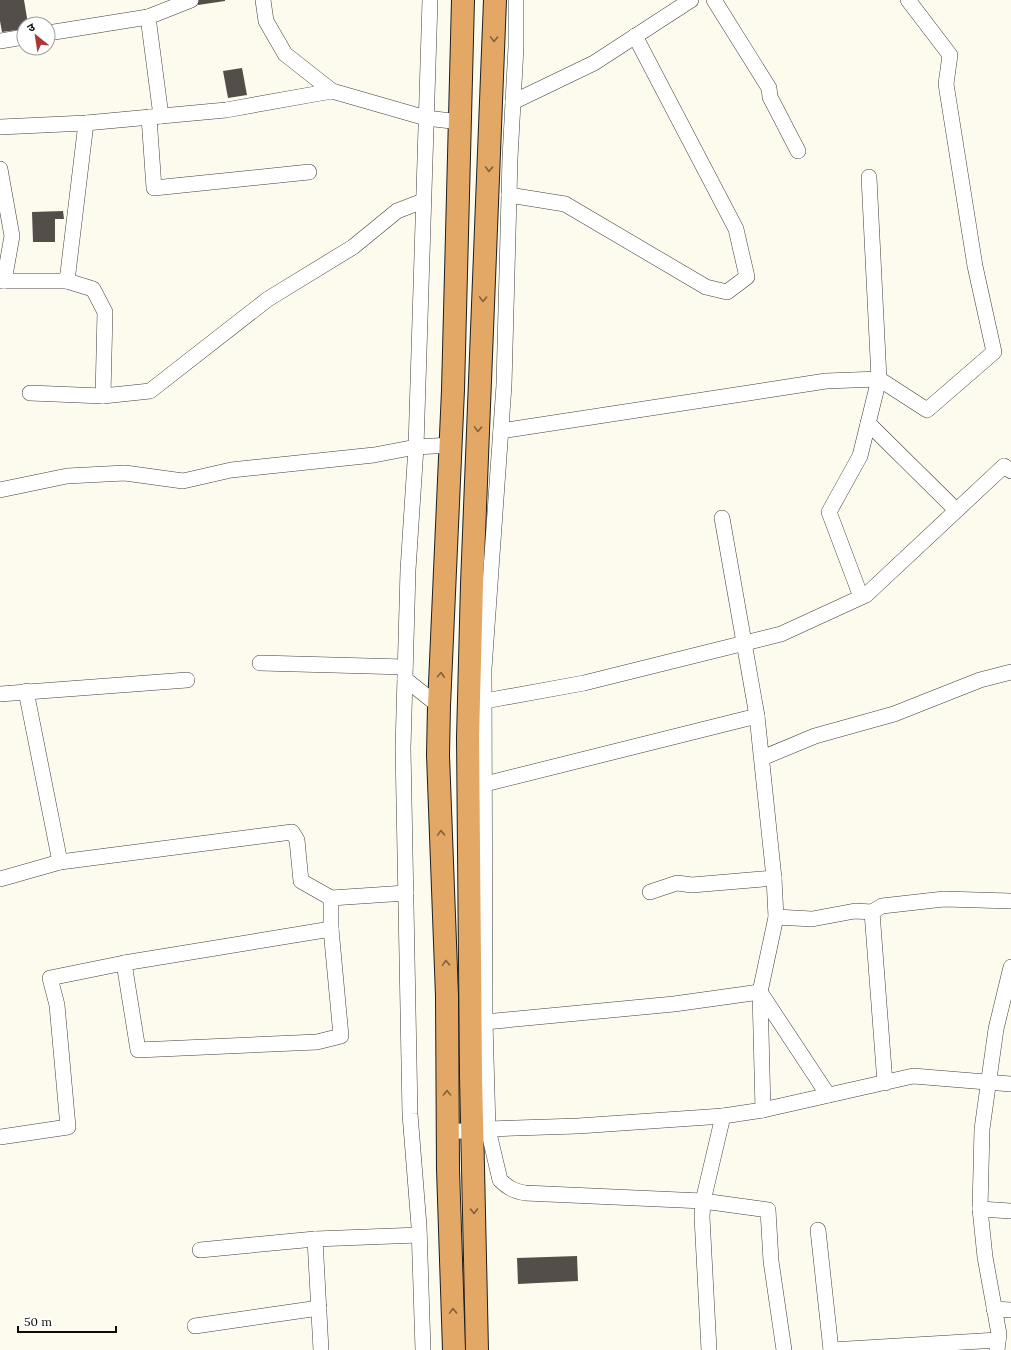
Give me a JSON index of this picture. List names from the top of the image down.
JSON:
{
  "scale_bar": "50 m",
  "north": "top left"
}
